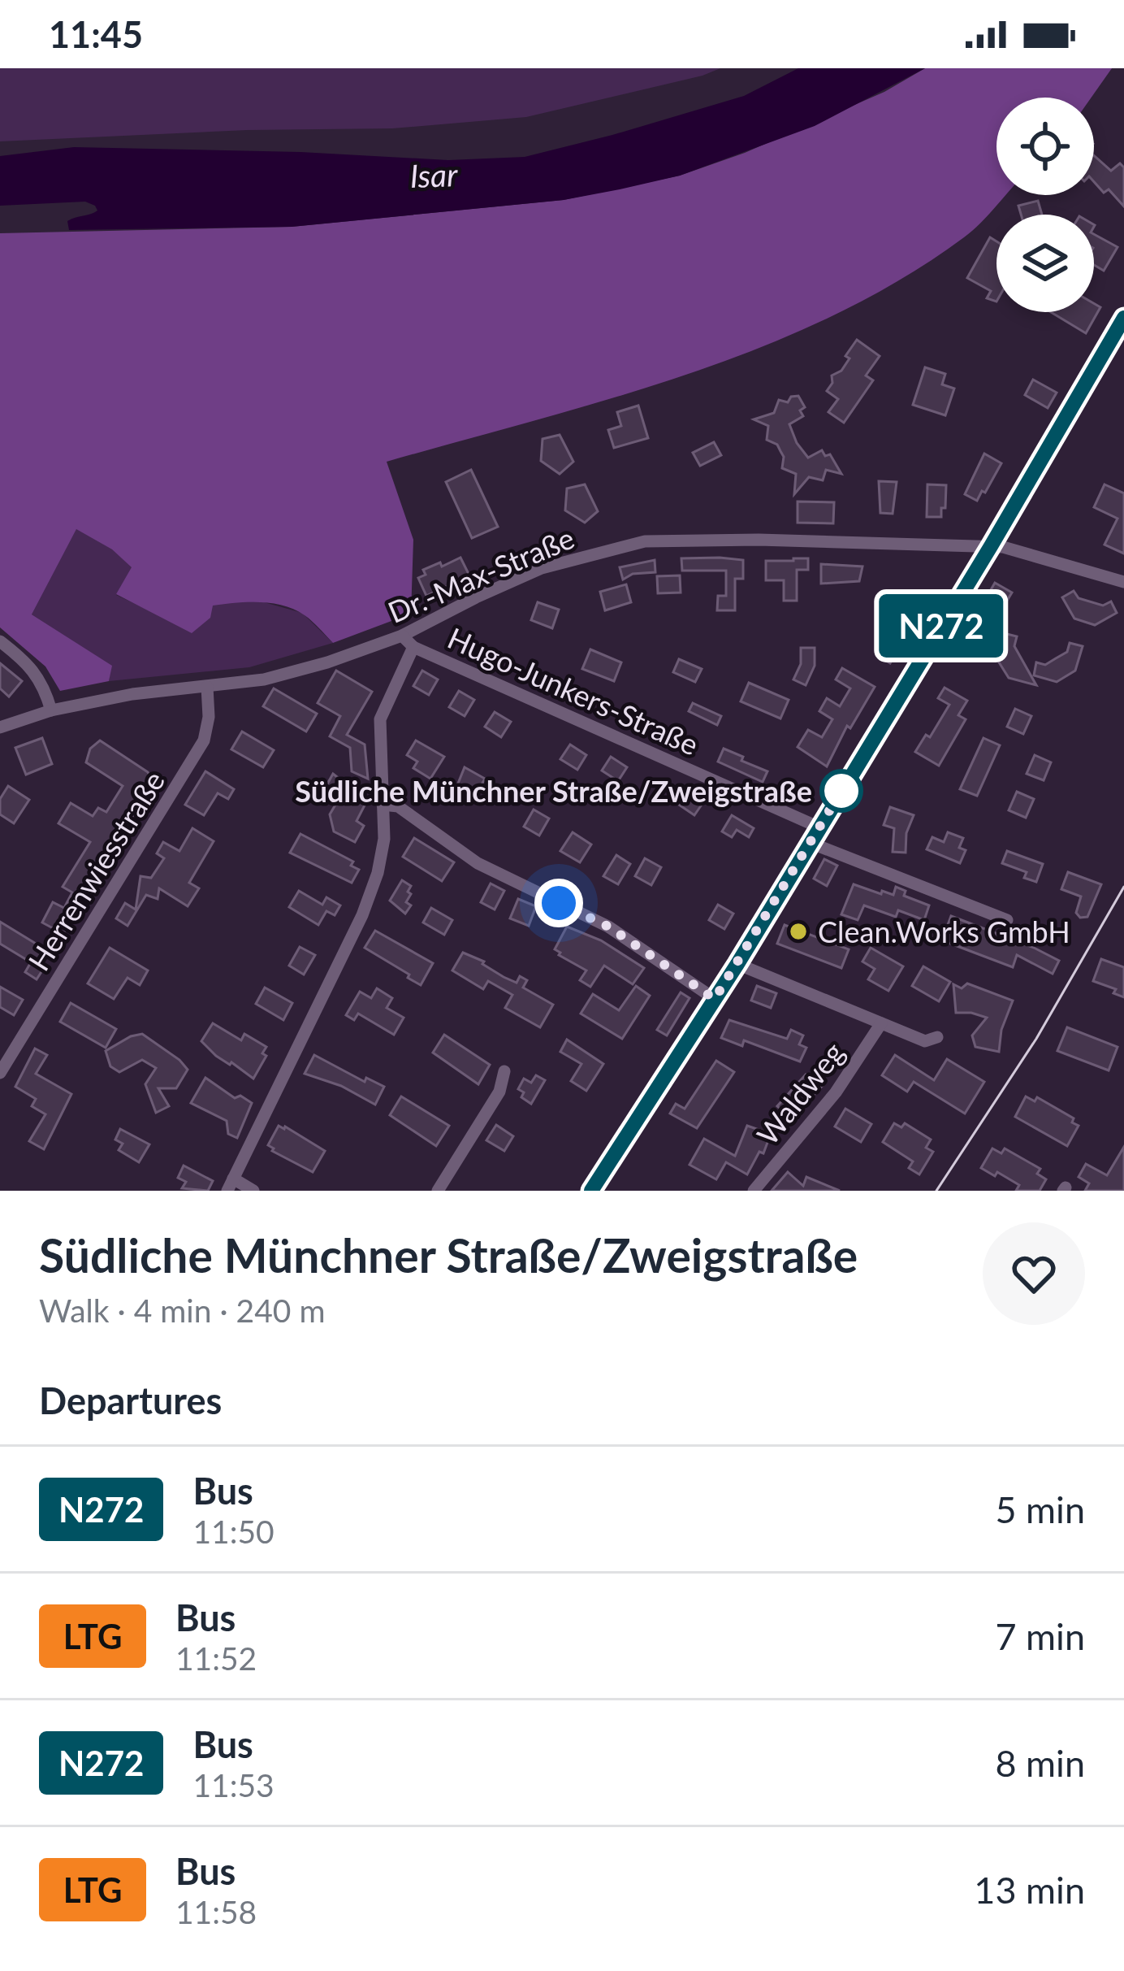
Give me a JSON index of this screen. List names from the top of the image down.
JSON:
{
  "streets": {
    "street": [
      "Dr.-Max-Straße",
      "Hugo-Junkers-Straße",
      "Herrenwiesstraße",
      "Waldweg"
    ]
  },
  "crossings": [
    ["Dr.-Max-Straße", "Herrenwiesstraße"]
  ],
  "water": ["Isar"],
  "places": ["Südliche Münchner Straße/Zweigstraße", "Clean.Works GmbH"],
  "lines": ["bus line N272"],
  "page": {
    "status": "11:45",
    "on_map": "N272",
    "heading": [
      ["Südliche Münchner Straße/Zweigstraße", "Walk · 4 min · 240 m"],
      "Departures"
    ],
    "list": [
      {
        "mark": "N272",
        "name": "Bus",
        "note": "11:50",
        "value": "5 min"
      },
      {
        "mark": "LTG",
        "name": "Bus",
        "note": "11:52",
        "value": "7 min"
      },
      {
        "mark": "N272",
        "name": "Bus",
        "note": "11:53",
        "value": "8 min"
      },
      {
        "mark": "LTG",
        "name": "Bus",
        "note": "11:58",
        "value": "13 min"
      }
    ]
  }
}
